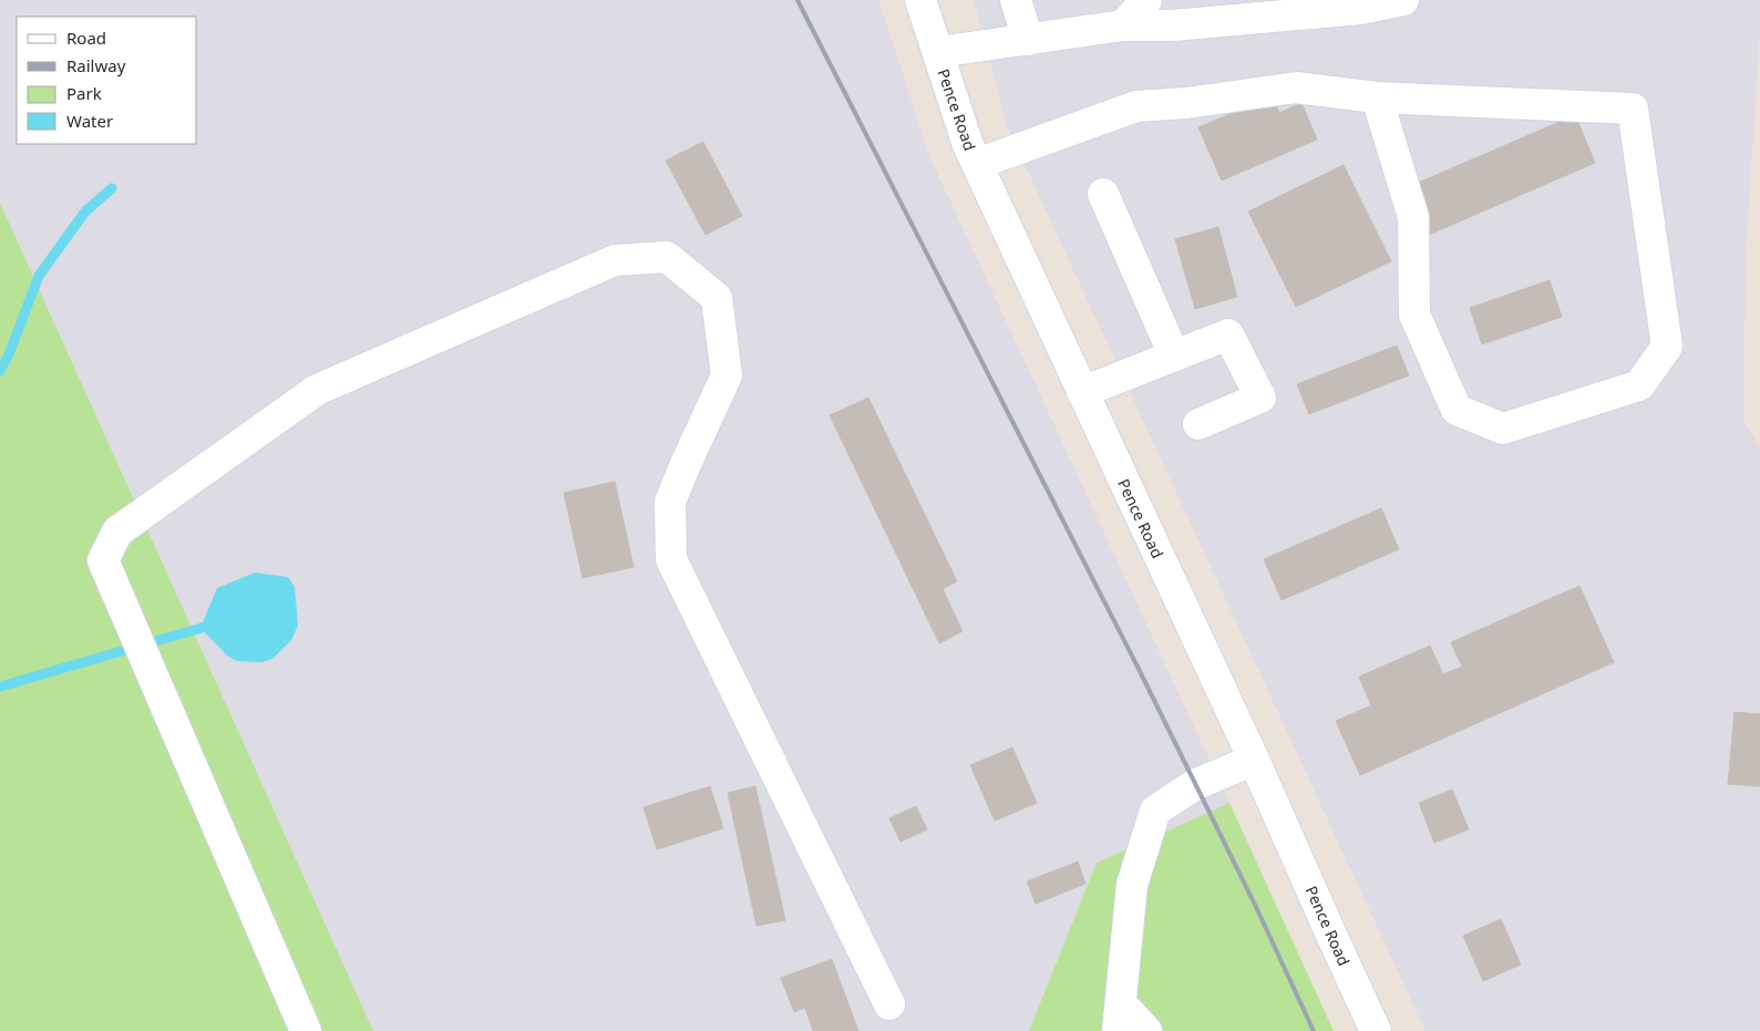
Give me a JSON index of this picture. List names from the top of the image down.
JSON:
{
  "streets": {
    "street": ["Pence Road"]
  },
  "legend": [
    "Road",
    "Railway",
    "Park",
    "Water"
  ]
}
